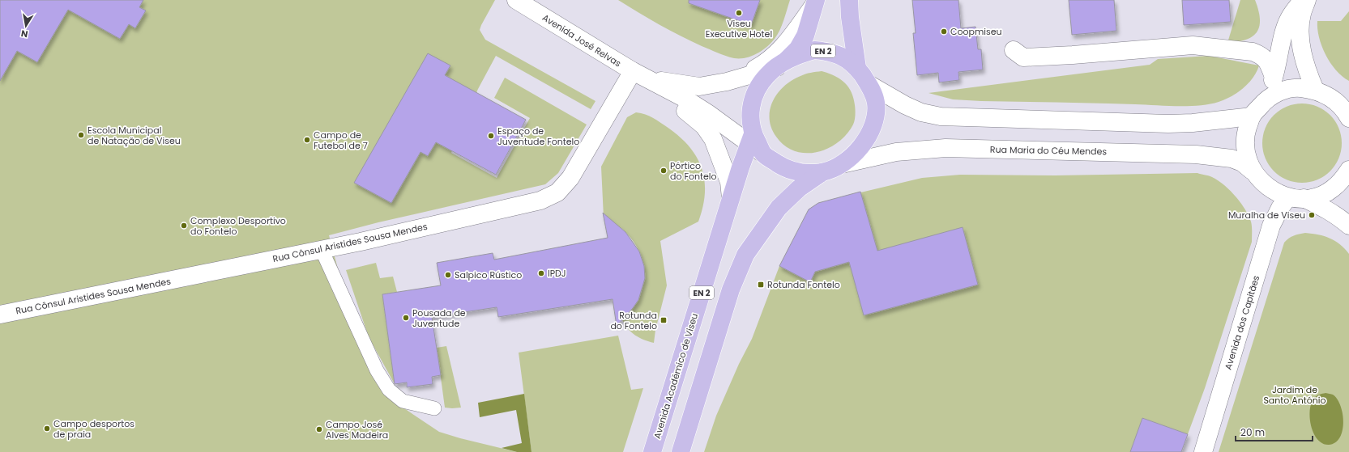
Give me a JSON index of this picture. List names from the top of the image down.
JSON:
{
  "streets": {
    "main road": ["EN 2", "Avenida Académico de Viseu"],
    "street": [
      "Avenida José Relvas",
      "Rua Maria do Céu Mendes",
      "Rua Cônsul Aristides Sousa Mendes",
      "Avenida dos Capitães"
    ]
  },
  "crossings": [
    ["Avenida José Relvas", "EN 2"],
    ["Avenida José Relvas", "Rua Cônsul Aristides Sousa Mendes"],
    ["Avenida José Relvas", "Avenida Académico de Viseu"],
    ["EN 2", "Rua Maria do Céu Mendes"],
    ["EN 2", "Avenida Académico de Viseu"]
  ],
  "parks": ["Jardim de Santo António"],
  "places": {
    "other": [
      "Viseu Executive Hotel",
      "Coopmiseu",
      "Escola Municipal de Natação de Viseu",
      "Espaço de Juventude Fontelo",
      "Campo de Futebol de 7",
      "Pórtico do Fontelo",
      "Muralha de Viseu",
      "Complexo Desportivo do Fontelo",
      "IPDJ",
      "Salpico Rústico",
      "Pousada de Juventude",
      "Campo desportos de praia",
      "Campo José Alves Madeira"
    ],
    "transit": ["Rotunda Fontelo", "Rotunda do Fontelo"]
  },
  "scale_bar": "20 m",
  "north": "bottom"
}
